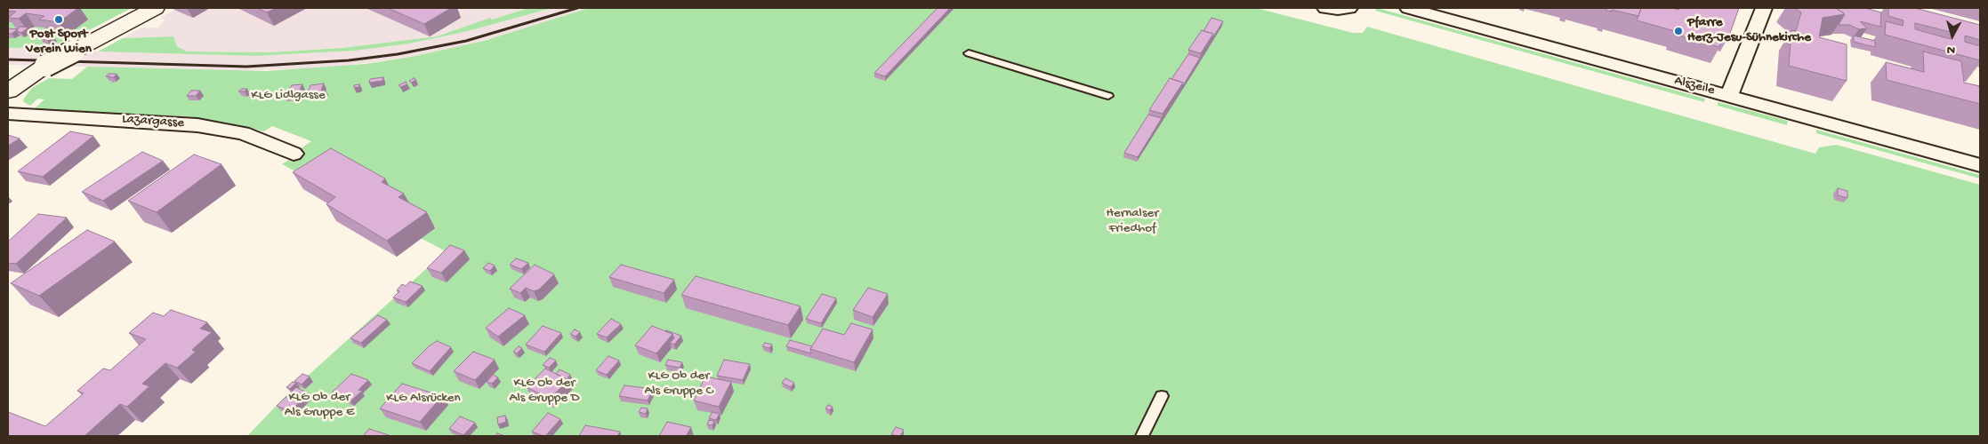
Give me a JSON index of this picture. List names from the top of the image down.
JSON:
{
  "streets": {
    "street": ["Alszeile", "Lazargasse"]
  },
  "parks": [
    "KLG Lidlgasse",
    "Hernalser Friedhof",
    "KLG Ob der Als Gruppe C",
    "KLG Ob der Als Gruppe D",
    "KLG Ob der Als Gruppe E",
    "KLG Alsrücken"
  ],
  "places": ["Post Sport Verein Wien", "Pfarre Herz-Jesu-Sühnekirche"],
  "north": "bottom"
}
